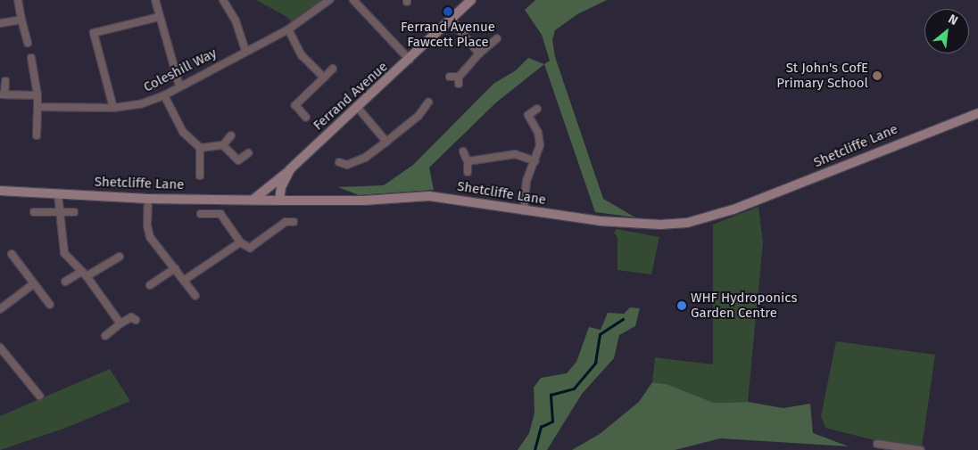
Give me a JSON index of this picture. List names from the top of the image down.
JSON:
{
  "streets": {
    "street": ["Coleshill Way", "Ferrand Avenue", "Shetcliffe Lane"]
  },
  "crossings": [
    ["Ferrand Avenue", "Shetcliffe Lane"]
  ],
  "places": ["Ferrand Avenue Fawcett Place", "St John's CofE Primary School", "WHF Hydroponics Garden Centre"],
  "north": "top right"
}
